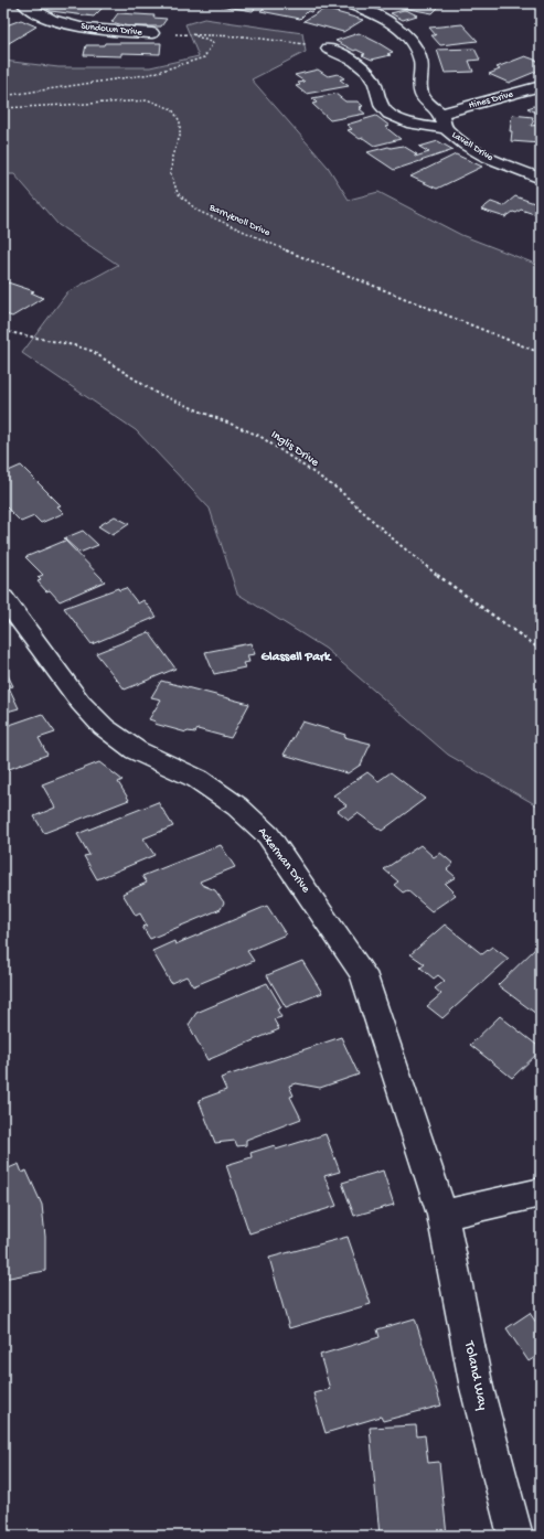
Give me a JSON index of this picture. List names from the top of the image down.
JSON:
{
  "streets": {
    "street": [
      "Sundown Drive",
      "Hines Drive",
      "Lavell Drive",
      "Ackerman Drive",
      "Toland Way"
    ],
    "path": ["Barryknoll Drive", "Inglis Drive"]
  },
  "crossings": [
    ["Hines Drive", "Lavell Drive"],
    ["Ackerman Drive", "Toland Way"]
  ],
  "districts": ["Glassell Park"]
}
